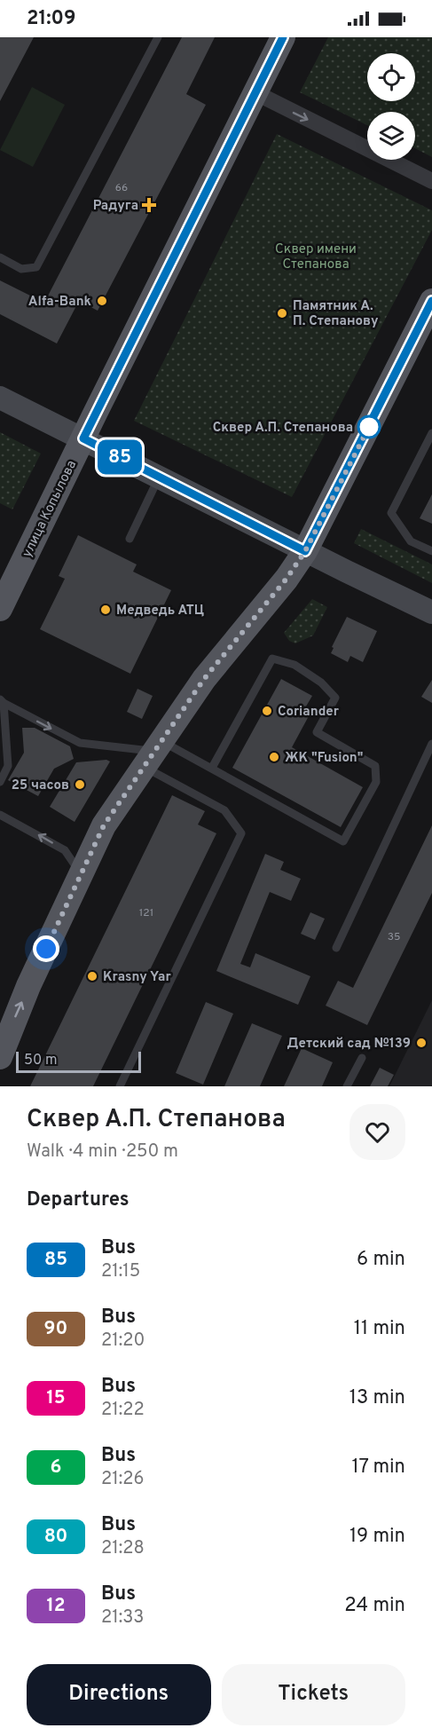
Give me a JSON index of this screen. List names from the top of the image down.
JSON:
{
  "streets": {
    "main road": ["улица Копылова"]
  },
  "parks": ["Сквер имени Степанова"],
  "places": {
    "health": ["Радуга"],
    "other": [
      "Alfa-Bank",
      "Памятник А. П. Степанову",
      "Сквер А.П. Степанова",
      "Медведь АТЦ",
      "Coriander",
      "ЖК \"Fusion\"",
      "25 часов",
      "Krasny Yar",
      "Детский сад №139"
    ]
  },
  "lines": ["bus line 85"],
  "house_numbers": ["66", "121", "35"],
  "scale_bar": "50 m",
  "page": {
    "status": "21:09",
    "on_map": "85",
    "scale": "50 m",
    "heading": [
      ["Сквер А.П. Степанова", "Walk · 4 min · 250 m"],
      "Departures"
    ],
    "list": [
      {
        "mark": "85",
        "name": "Bus",
        "note": "21:15",
        "value": "6 min"
      },
      {
        "mark": "90",
        "name": "Bus",
        "note": "21:20",
        "value": "11 min"
      },
      {
        "mark": "15",
        "name": "Bus",
        "note": "21:22",
        "value": "13 min"
      },
      {
        "mark": "6",
        "name": "Bus",
        "note": "21:26",
        "value": "17 min"
      },
      {
        "mark": "80",
        "name": "Bus",
        "note": "21:28",
        "value": "19 min"
      },
      {
        "mark": "12",
        "name": "Bus",
        "note": "21:33",
        "value": "24 min"
      }
    ],
    "buttons": ["Directions", "Tickets"]
  }
}
